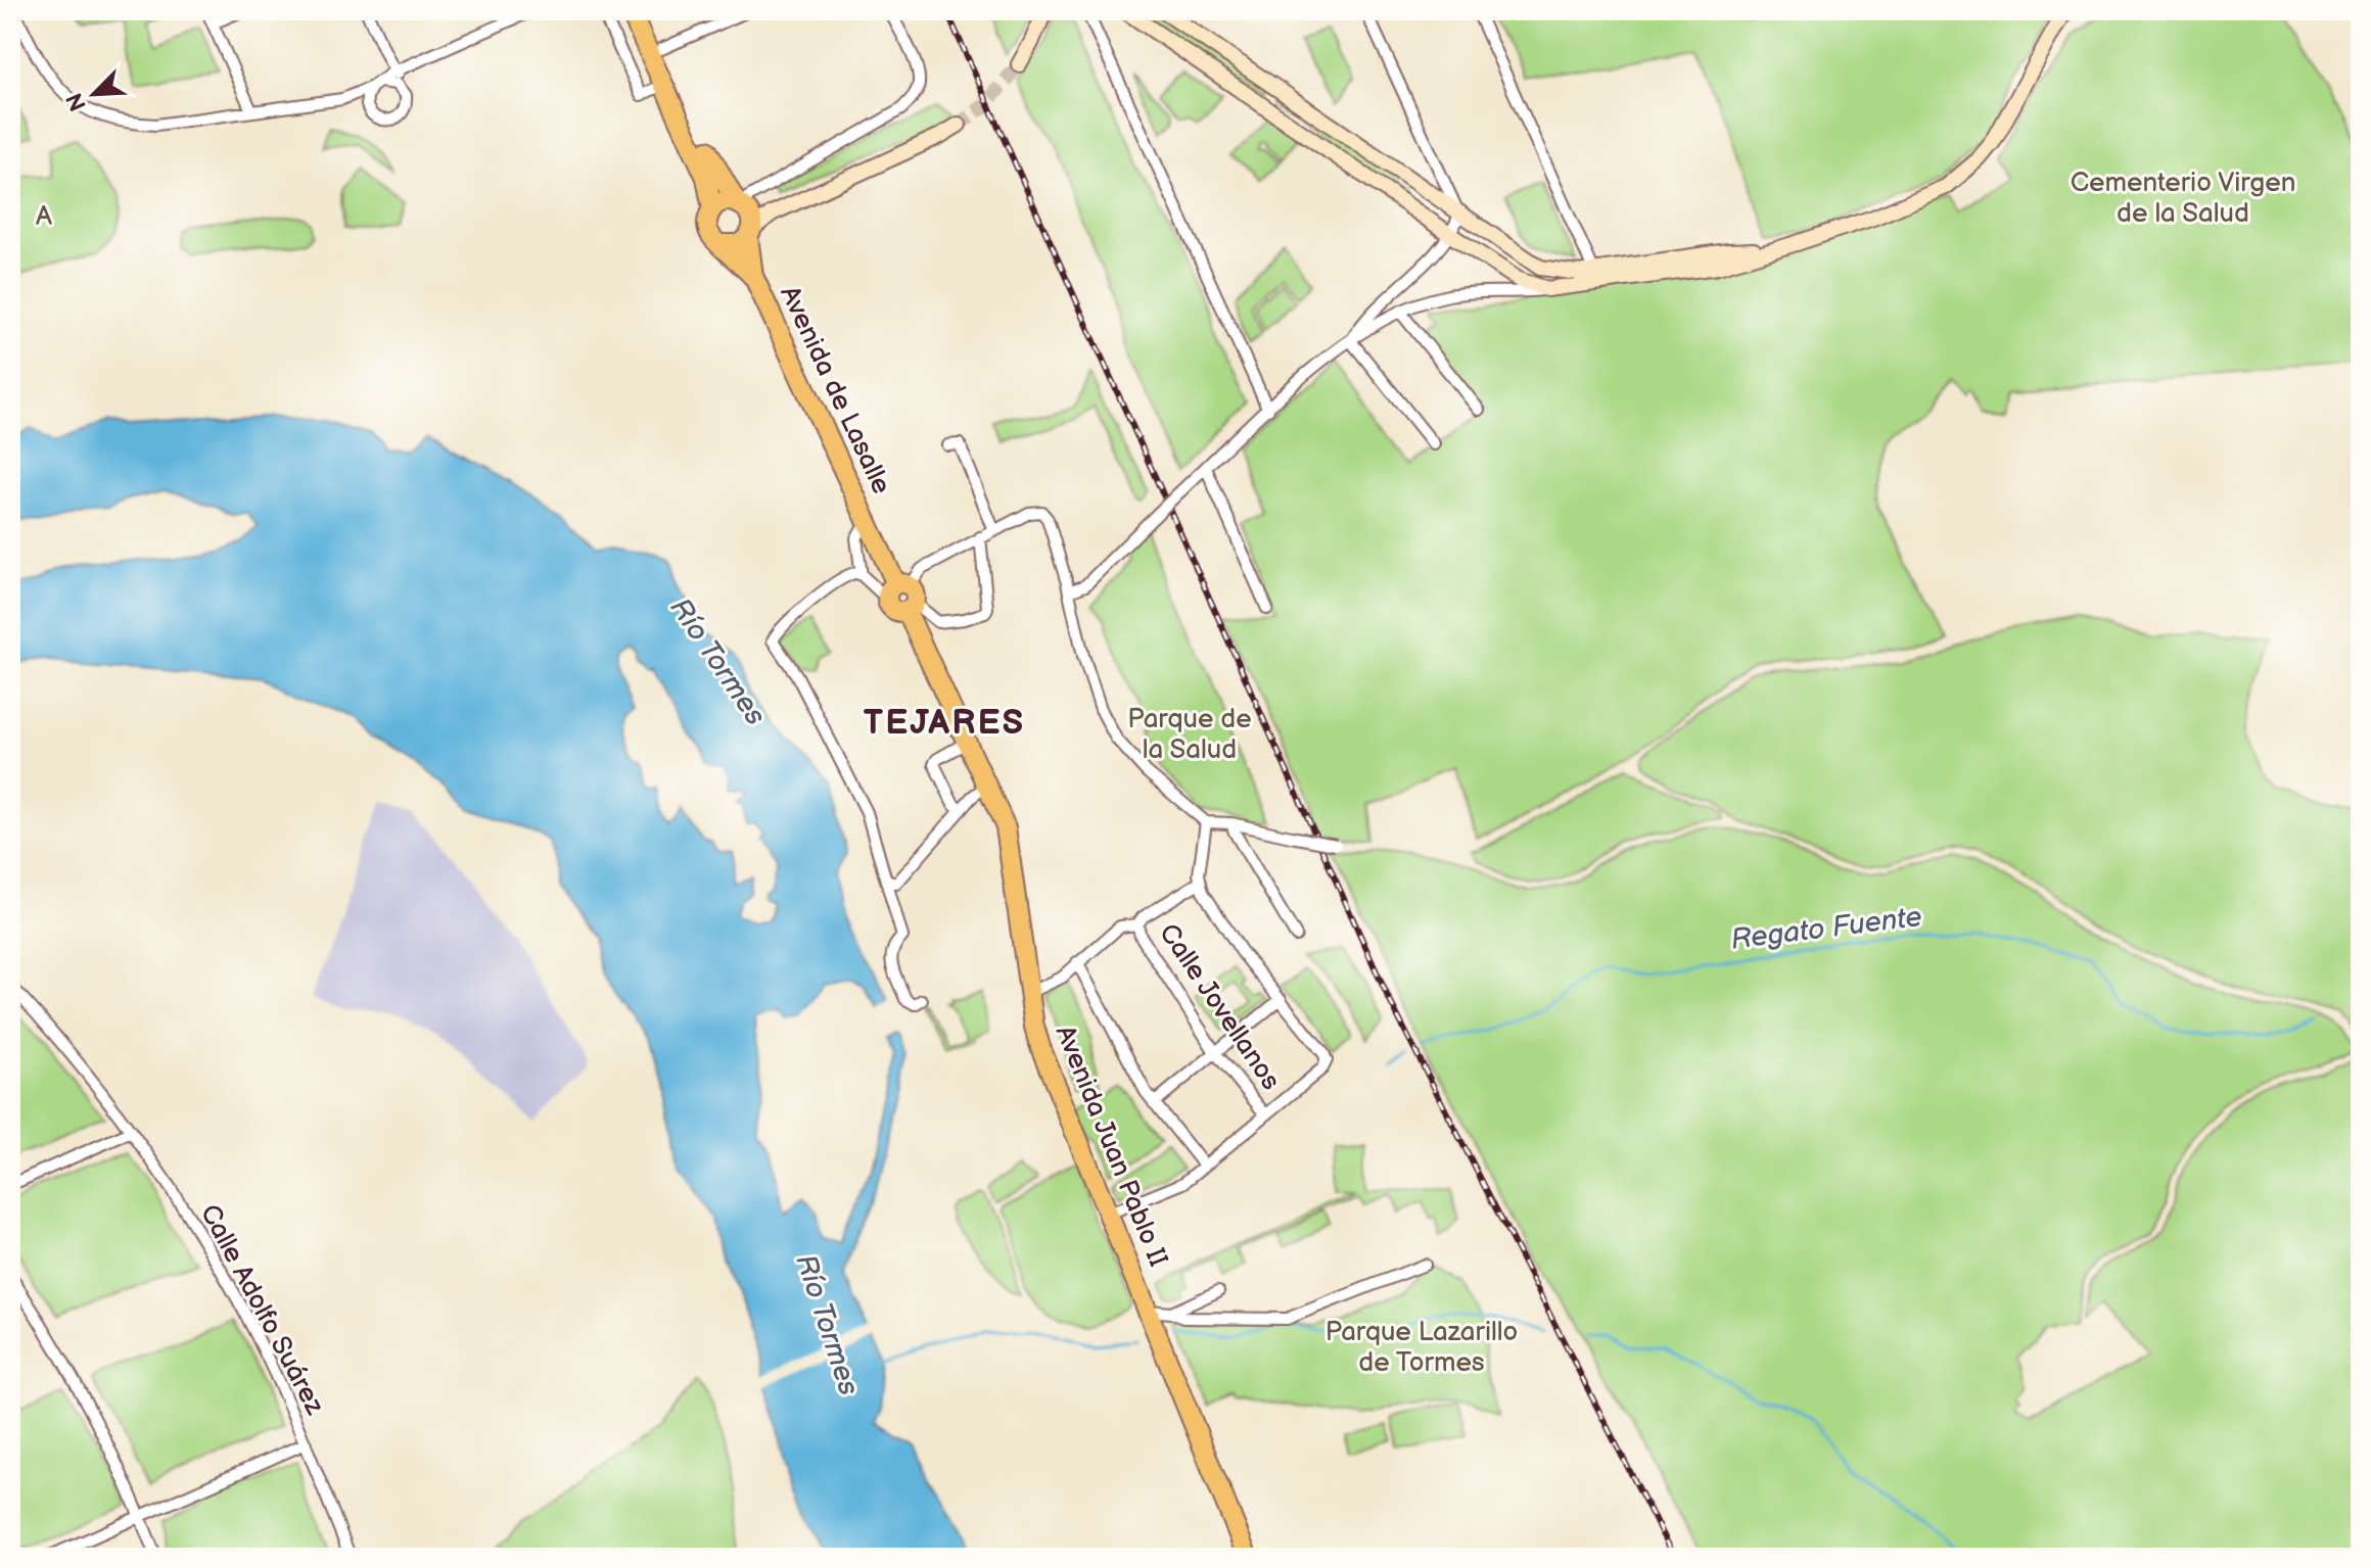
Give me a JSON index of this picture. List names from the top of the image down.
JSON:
{
  "streets": {
    "highway": ["Avenida de Lasalle", "Avenida Juan Pablo II"],
    "street": ["Calle Jovellanos", "Calle Adolfo Suárez"]
  },
  "crossings": [
    ["Avenida de Lasalle", "Avenida Juan Pablo II"]
  ],
  "districts": ["TEJARES"],
  "water": ["Río Tormes", "Regato Fuente"],
  "parks": [
    "Cementerio Virgen de la Salud",
    "A",
    "Parque de la Salud",
    "Parque Lazarillo de Tormes"
  ],
  "north": "bottom left"
}
